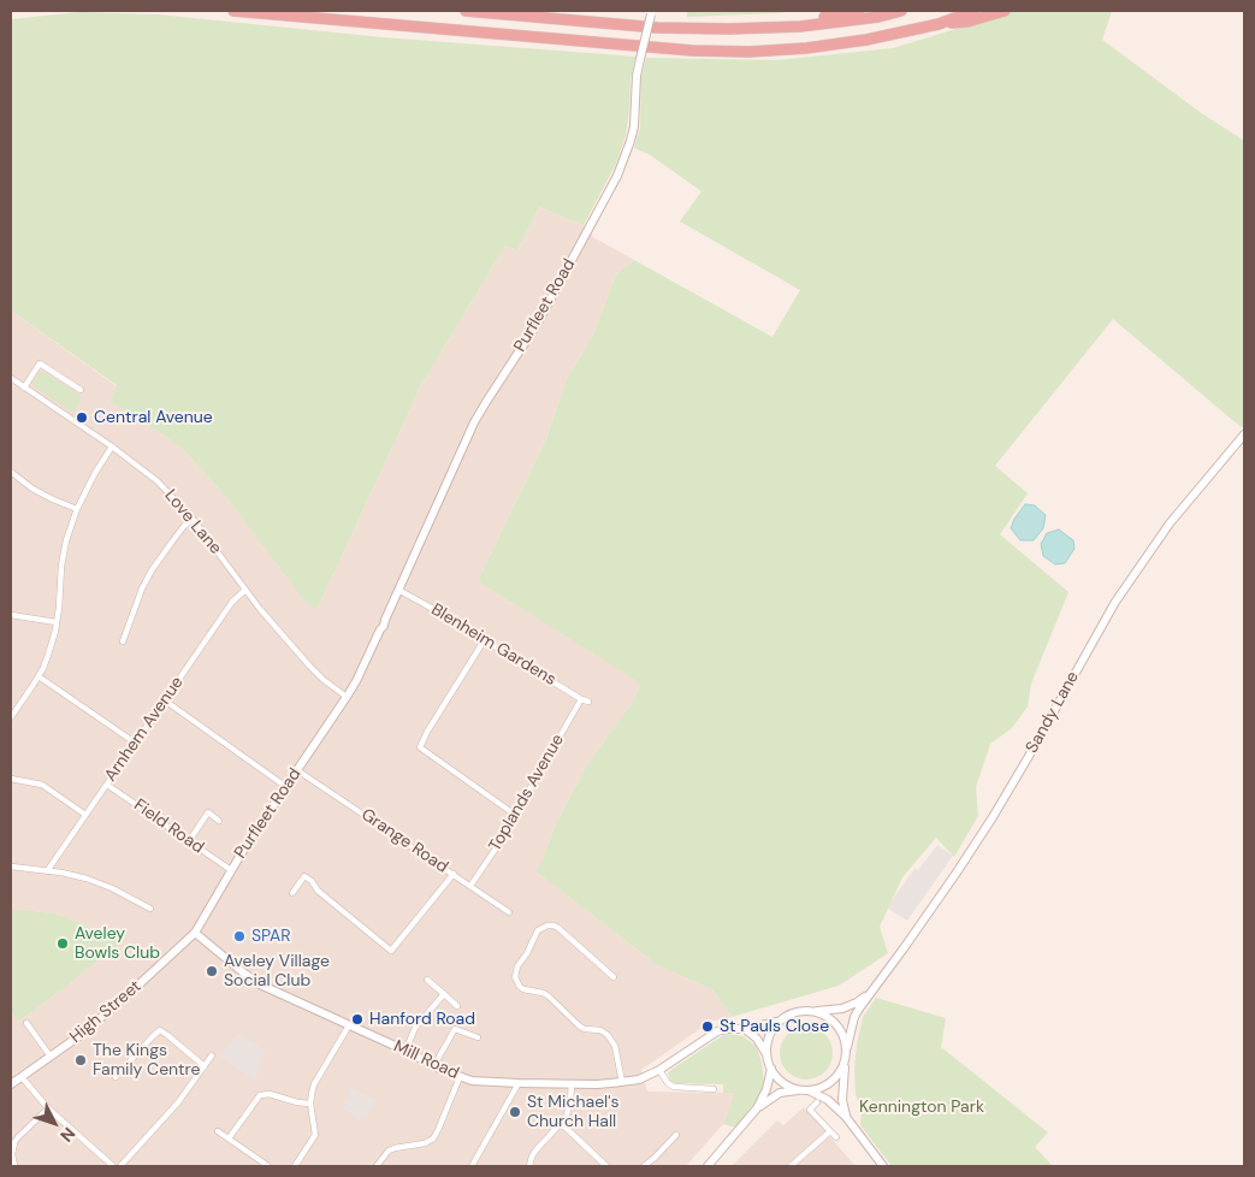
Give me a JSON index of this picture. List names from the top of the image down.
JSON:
{
  "streets": {
    "street": [
      "Purfleet Road",
      "Love Lane",
      "Blenheim Gardens",
      "Sandy Lane",
      "Arnhem Avenue",
      "Toplands Avenue",
      "Field Road",
      "Grange Road",
      "High Street",
      "Mill Road"
    ]
  },
  "crossings": [
    ["Purfleet Road", "Love Lane"],
    ["Purfleet Road", "Blenheim Gardens"],
    ["Purfleet Road", "Field Road"],
    ["Purfleet Road", "Grange Road"],
    ["Purfleet Road", "High Street"],
    ["Purfleet Road", "Mill Road"],
    ["Love Lane", "Arnhem Avenue"],
    ["Blenheim Gardens", "Toplands Avenue"],
    ["Sandy Lane", "Mill Road"],
    ["Arnhem Avenue", "Field Road"],
    ["Toplands Avenue", "Grange Road"],
    ["High Street", "Mill Road"]
  ],
  "parks": ["Kennington Park"],
  "places": [
    "Central Avenue",
    "SPAR",
    "Aveley Bowls Club",
    "Aveley Village Social Club",
    "Hanford Road",
    "St Pauls Close",
    "The Kings Family Centre",
    "St Michael's Church Hall"
  ],
  "north": "bottom right"
}
